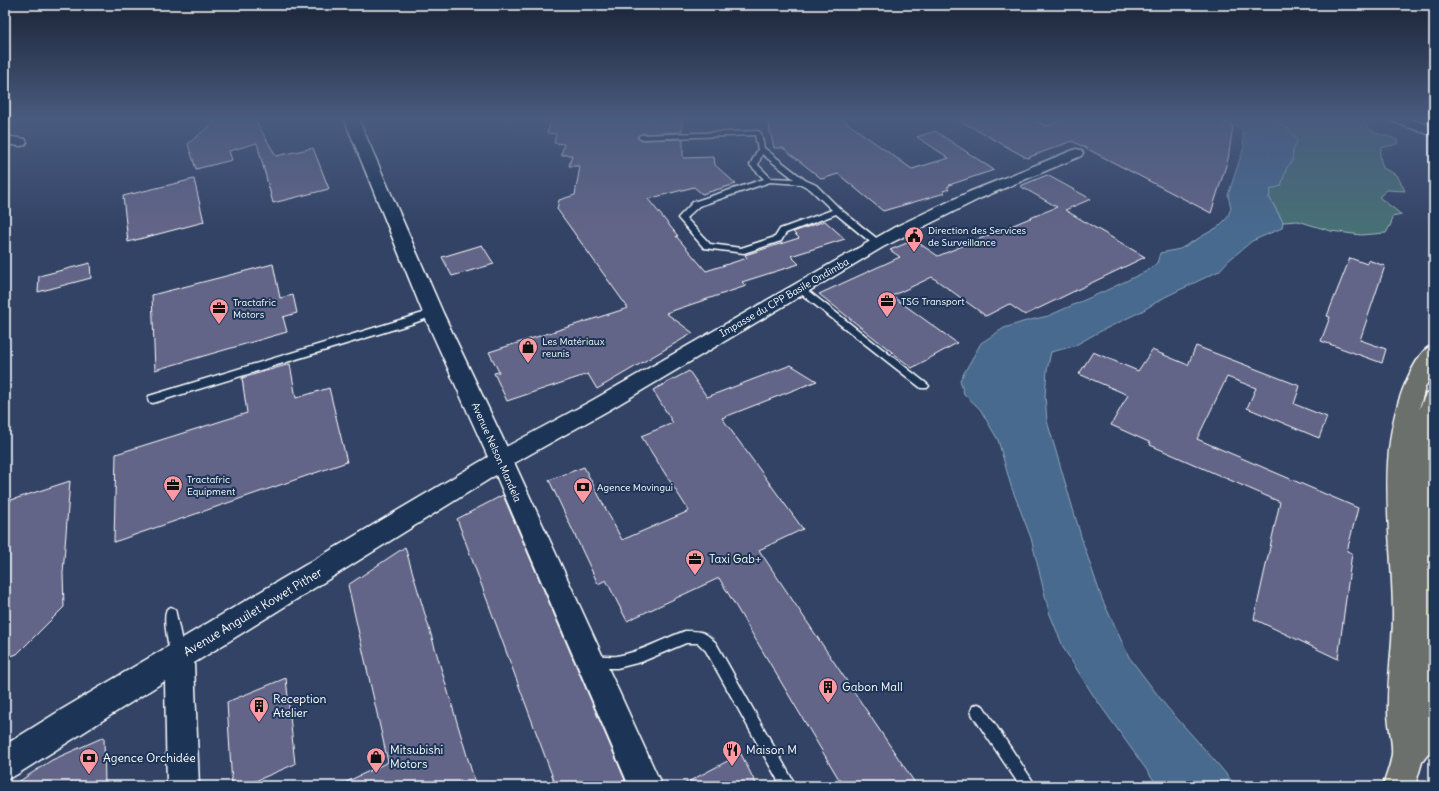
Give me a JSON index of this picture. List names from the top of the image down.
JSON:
{
  "streets": {
    "main road": ["Avenue Nelson Mandela", "Avenue Anguilet Kowet Pither"],
    "street": ["Impasse du CPP Basile Ondimba"]
  },
  "crossings": [
    ["Impasse du CPP Basile Ondimba", "Avenue Nelson Mandela"],
    ["Impasse du CPP Basile Ondimba", "Avenue Anguilet Kowet Pither"],
    ["Avenue Nelson Mandela", "Avenue Anguilet Kowet Pither"]
  ],
  "places": {
    "public building": ["Direction des Services de Surveillance"],
    "office": [
      "TSG Transport",
      "Tractafric Motors",
      "Tractafric Equipment",
      "Taxi Gab+"
    ],
    "shop": ["Les Matériaux reunis", "Mitsubishi Motors"],
    "bank": ["Agence Movingui", "Agence Orchidée"],
    "building": ["Gabon Mall", "Reception Atelier"],
    "restaurant": ["Maison M"]
  }
}
